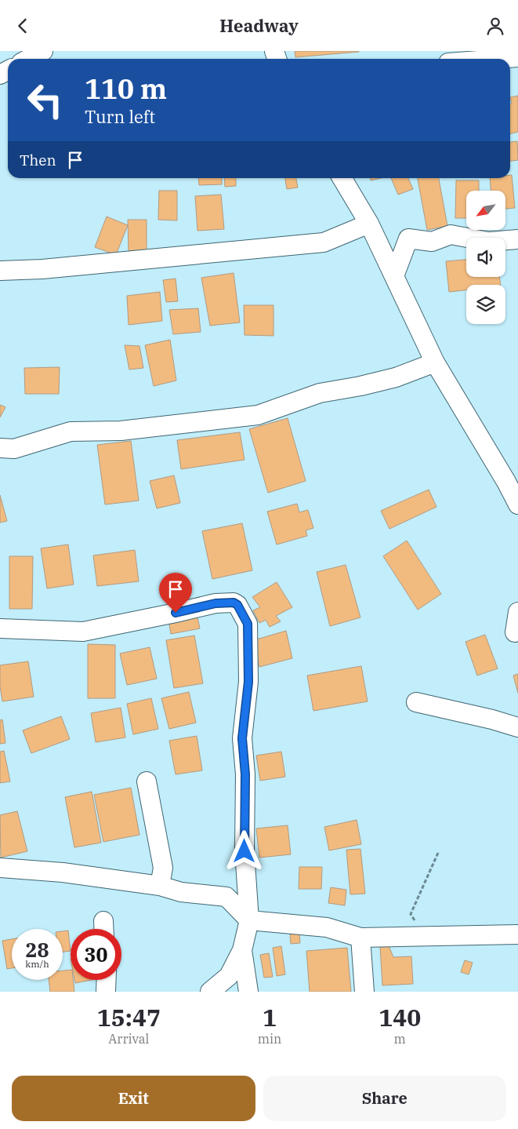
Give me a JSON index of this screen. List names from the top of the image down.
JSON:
{
  "north": "bottom left",
  "page": {
    "header": "Headway",
    "turn": ["110 m", "Turn left"],
    "then": "Then",
    "speed": "28 km/h",
    "limit": "30",
    "eta": [
      "15:47",
      "Arrival",
      "1",
      "min",
      "140",
      "m"
    ],
    "buttons": ["Exit", "Share"]
  }
}
